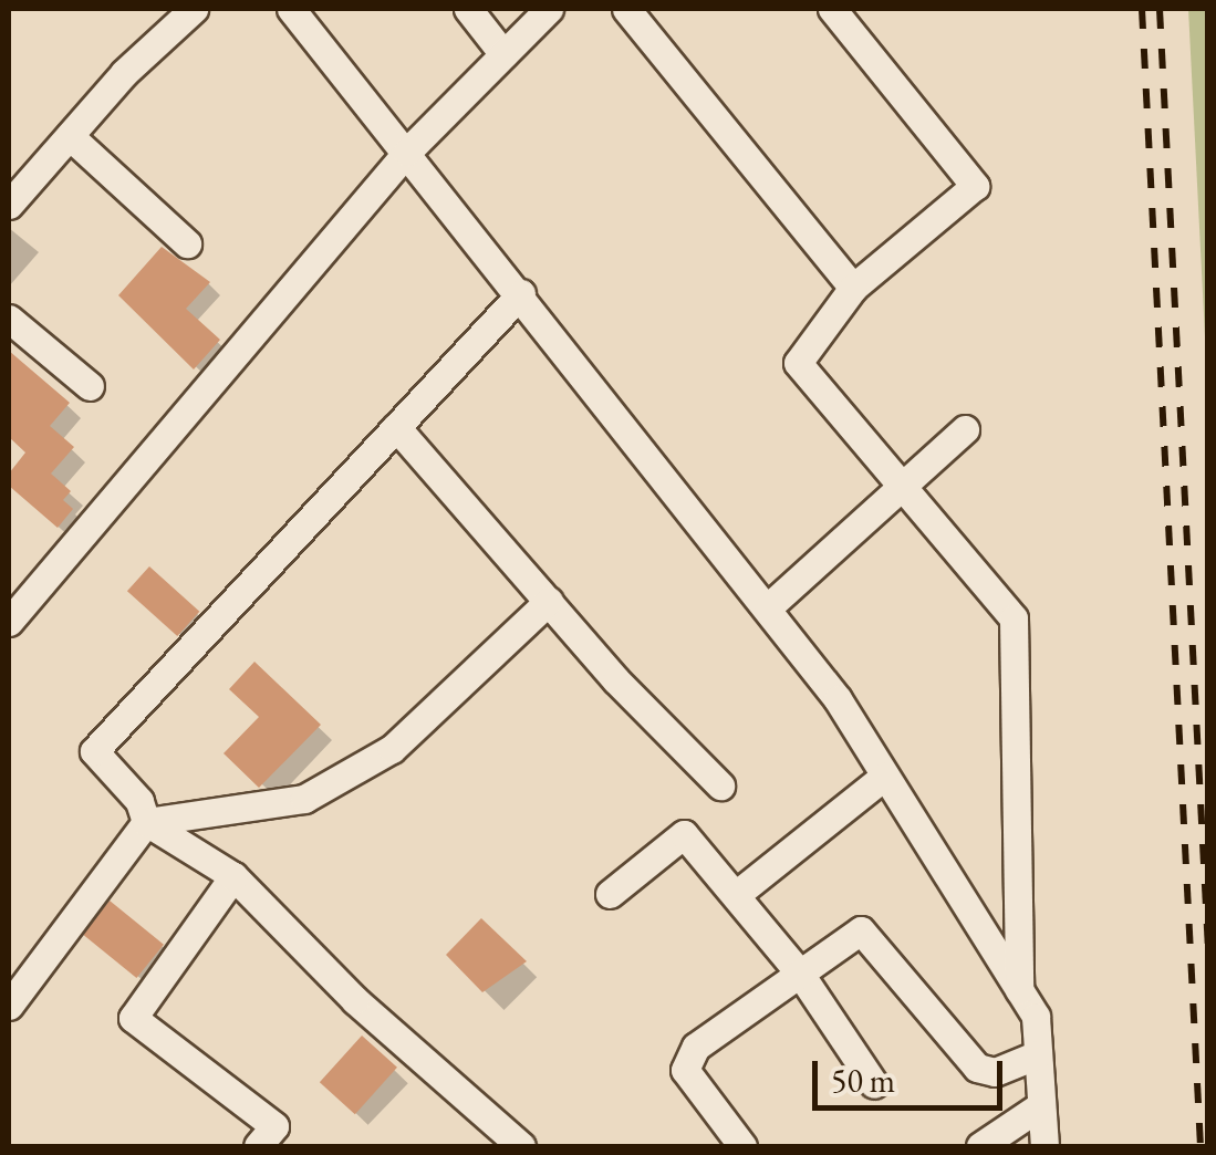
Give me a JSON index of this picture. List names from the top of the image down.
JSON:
{
  "scale_bar": "50 m"
}
